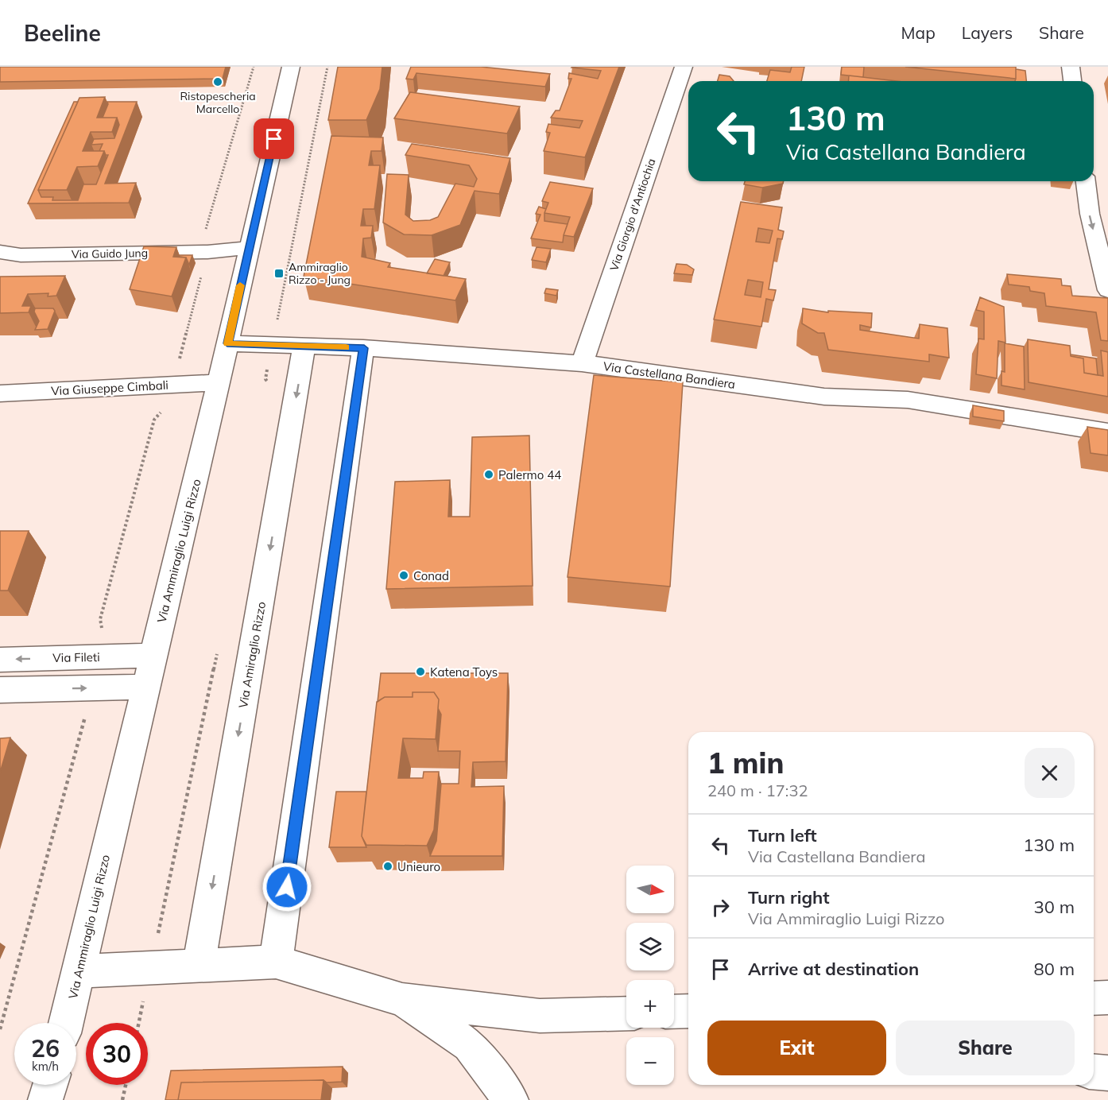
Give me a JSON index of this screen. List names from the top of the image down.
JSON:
{
  "streets": {
    "street": [
      "Via Giorgio d'Antiochia",
      "Via Guido Jung",
      "Via Castellana Bandiera",
      "Via Giuseppe Cimbali",
      "Via Ammiraglio Luigi Rizzo",
      "Via Amiraglio Rizzo",
      "Via Fileti"
    ]
  },
  "crossings": [
    ["Via Giorgio d'Antiochia", "Via Castellana Bandiera"],
    ["Via Guido Jung", "Via Ammiraglio Luigi Rizzo"],
    ["Via Castellana Bandiera", "Via Ammiraglio Luigi Rizzo"],
    ["Via Castellana Bandiera", "Via Amiraglio Rizzo"],
    ["Via Giuseppe Cimbali", "Via Ammiraglio Luigi Rizzo"],
    ["Via Ammiraglio Luigi Rizzo", "Via Fileti"]
  ],
  "places": {
    "other": [
      "Ristopescheria Marcello",
      "Palermo 44",
      "Conad",
      "Katena Toys",
      "Unieuro"
    ],
    "transit": ["Ammiraglio Rizzo - Jung"]
  },
  "north": "right",
  "page": {
    "header": "Beeline",
    "nav": ["Map", "Layers", "Share"],
    "turn": ["130 m", "Via Castellana Bandiera"],
    "heading": ["1 min", "240 m · 17:32"],
    "list": [
      {
        "name": "Turn left",
        "note": "Via Castellana Bandiera",
        "value": "130 m"
      },
      {
        "name": "Turn right",
        "note": "Via Ammiraglio Luigi Rizzo",
        "value": "30 m"
      },
      {
        "name": "Arrive at destination",
        "value": "80 m"
      }
    ],
    "map_buttons": ["+", "−"],
    "buttons": ["Exit", "Share"],
    "speed": "26 km/h",
    "limit": "30"
  }
}
